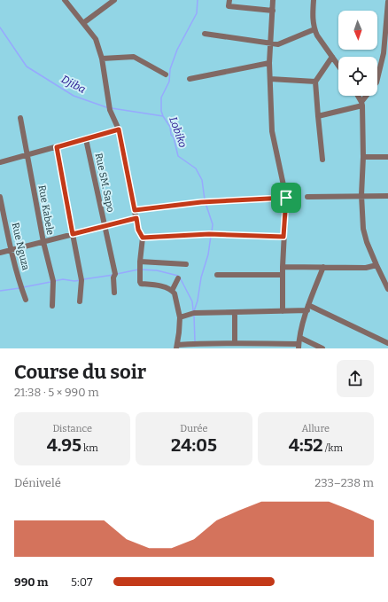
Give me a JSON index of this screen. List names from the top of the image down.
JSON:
{
  "streets": {
    "street": ["Rue SM. Sapo", "Rue Kabele", "Rue Nguza"]
  },
  "water": ["Djiba", "Lobiko"],
  "north": "bottom",
  "page": {
    "heading": ["Course du soir", "21:38 · 5 × 990 m"],
    "stats": [
      ["Distance", "4.95 km"],
      ["Durée", "24:05"],
      ["Allure", "4:52 /km"]
    ],
    "chart": ["Dénivelé", "233–238 m"],
    "list": [
      {
        "name": "990 m",
        "note": "5:07"
      }
    ]
  }
}
